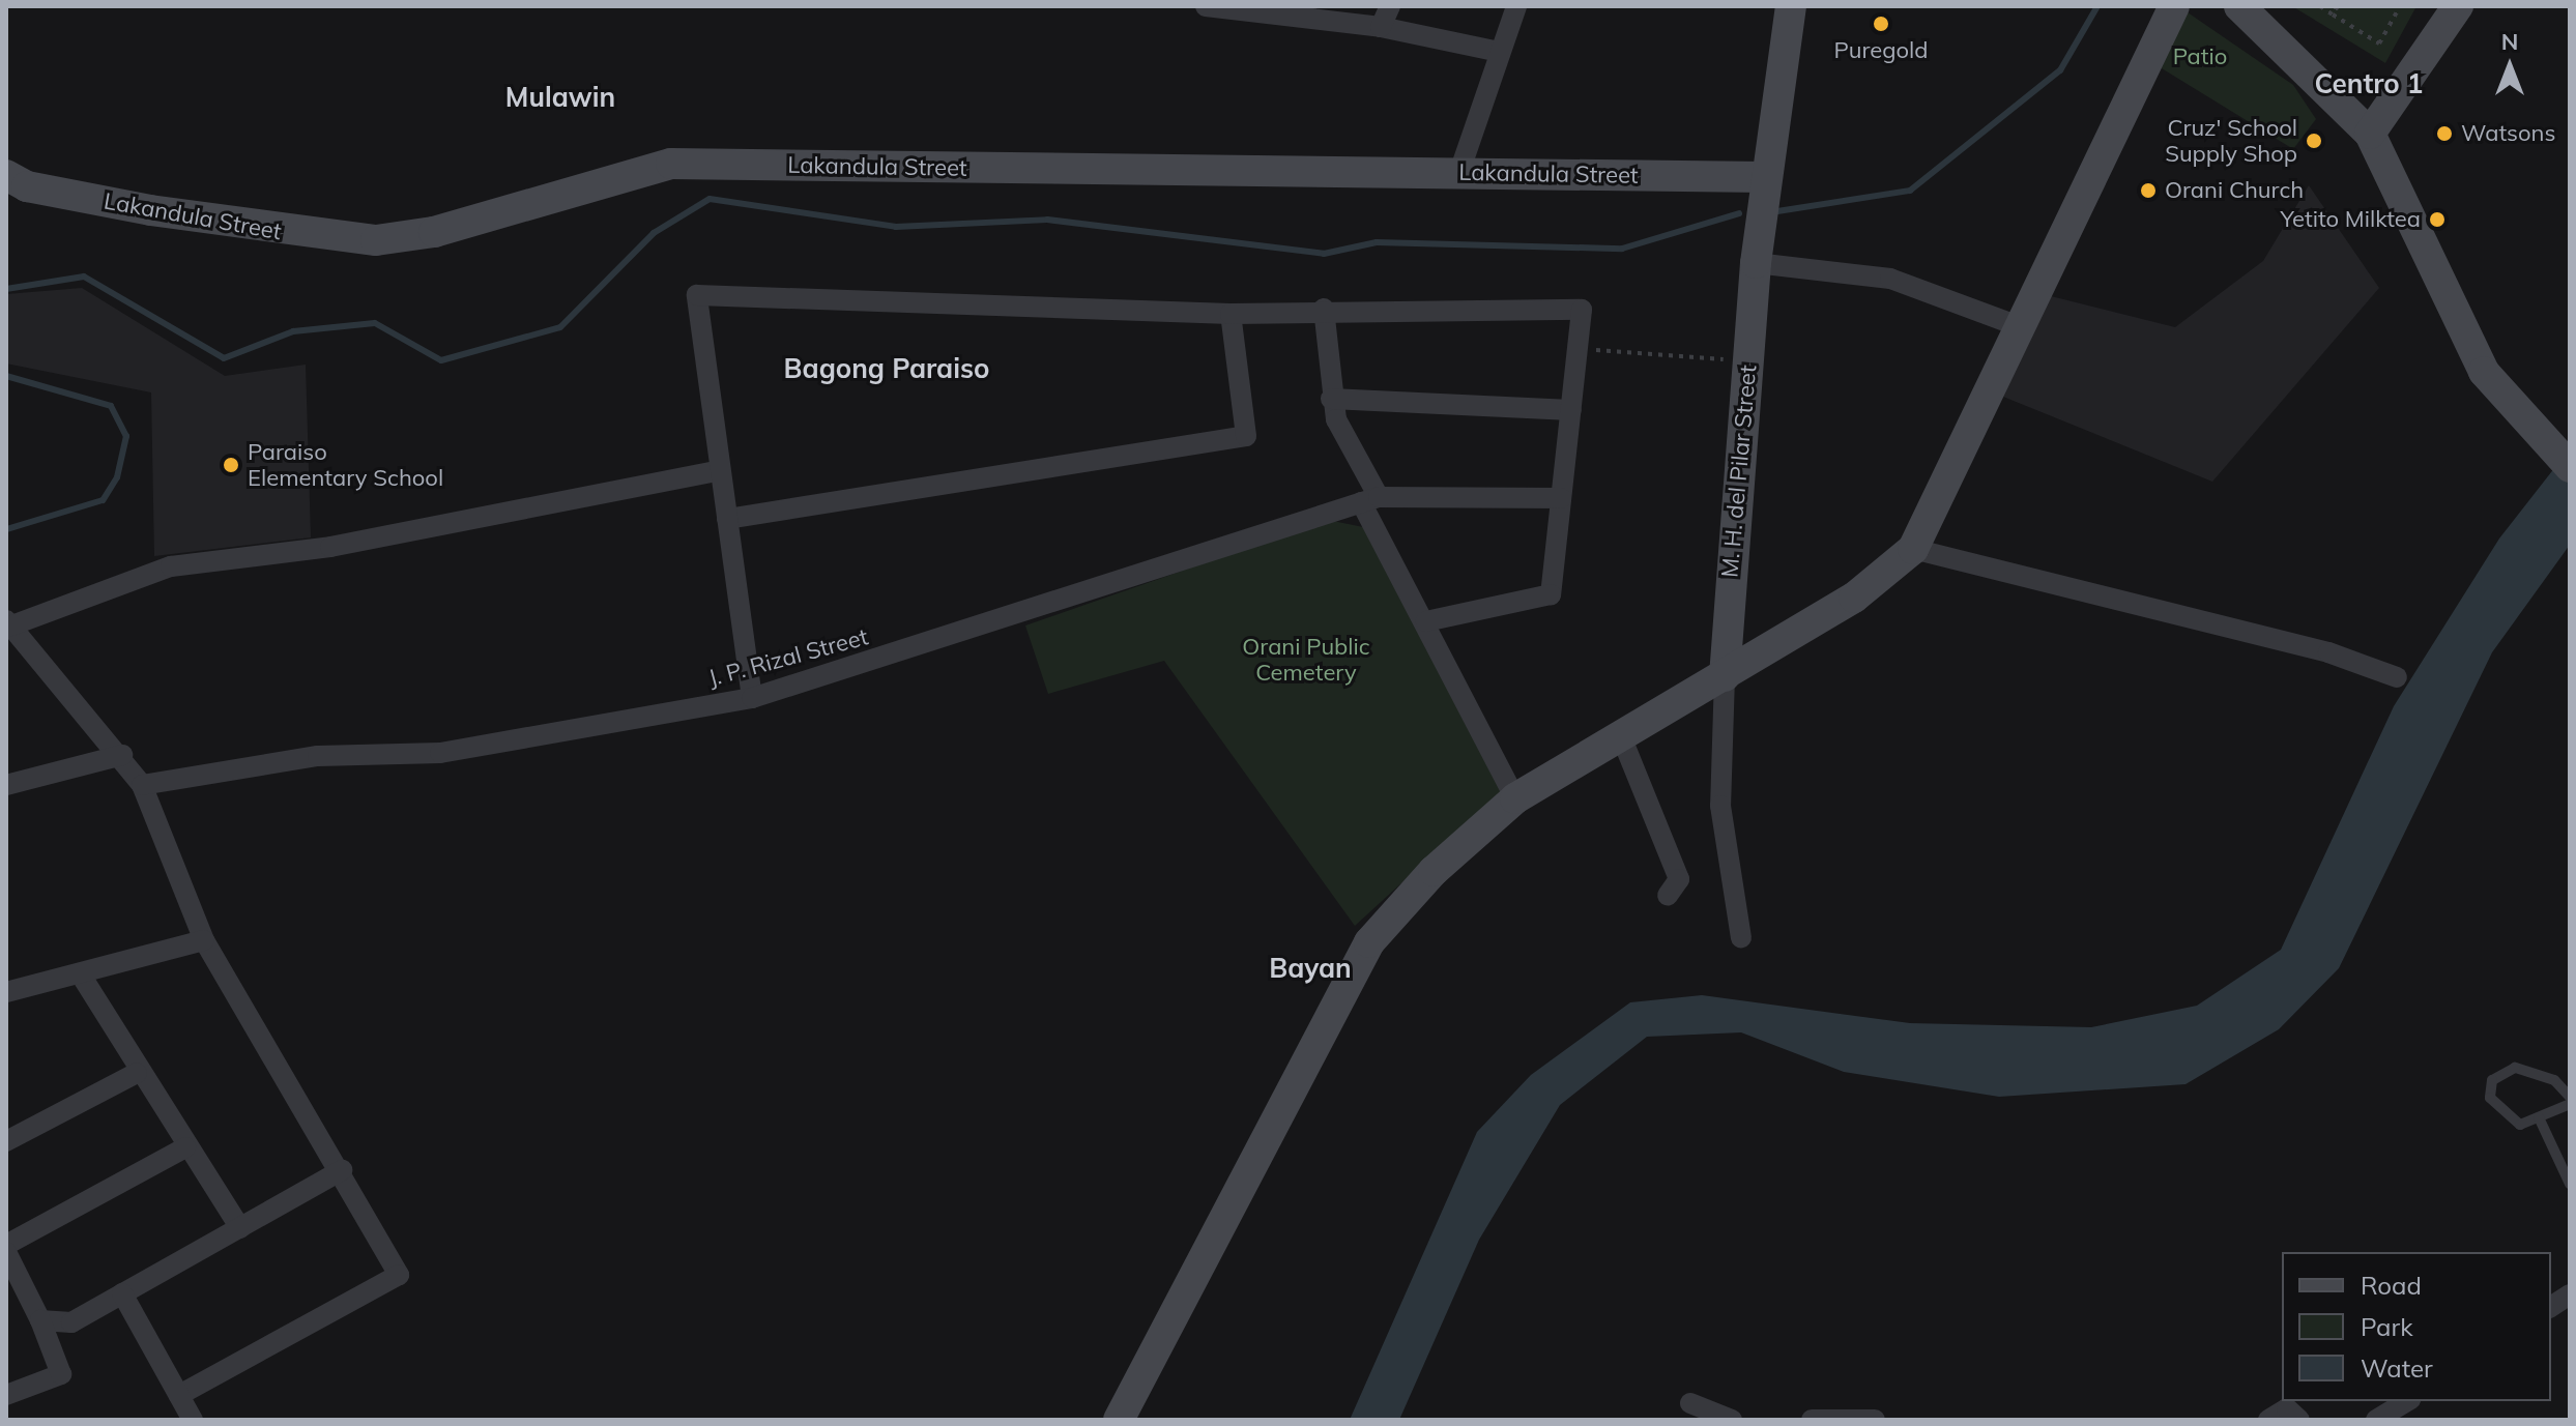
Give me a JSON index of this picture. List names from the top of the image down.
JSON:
{
  "streets": {
    "street": ["Lakandula Street", "M. H. del Pilar Street", "J. P. Rizal Street"]
  },
  "crossings": [
    ["Lakandula Street", "M. H. del Pilar Street"]
  ],
  "districts": [
    "Centro 1",
    "Mulawin",
    "Bagong Paraiso",
    "Bayan"
  ],
  "parks": ["Patio", "Orani Public Cemetery"],
  "places": [
    "Puregold",
    "Watsons",
    "Cruz' School Supply Shop",
    "Orani Church",
    "Yetito Milktea",
    "Paraiso Elementary School"
  ],
  "legend": ["Road", "Park", "Water"],
  "north": "top"
}
